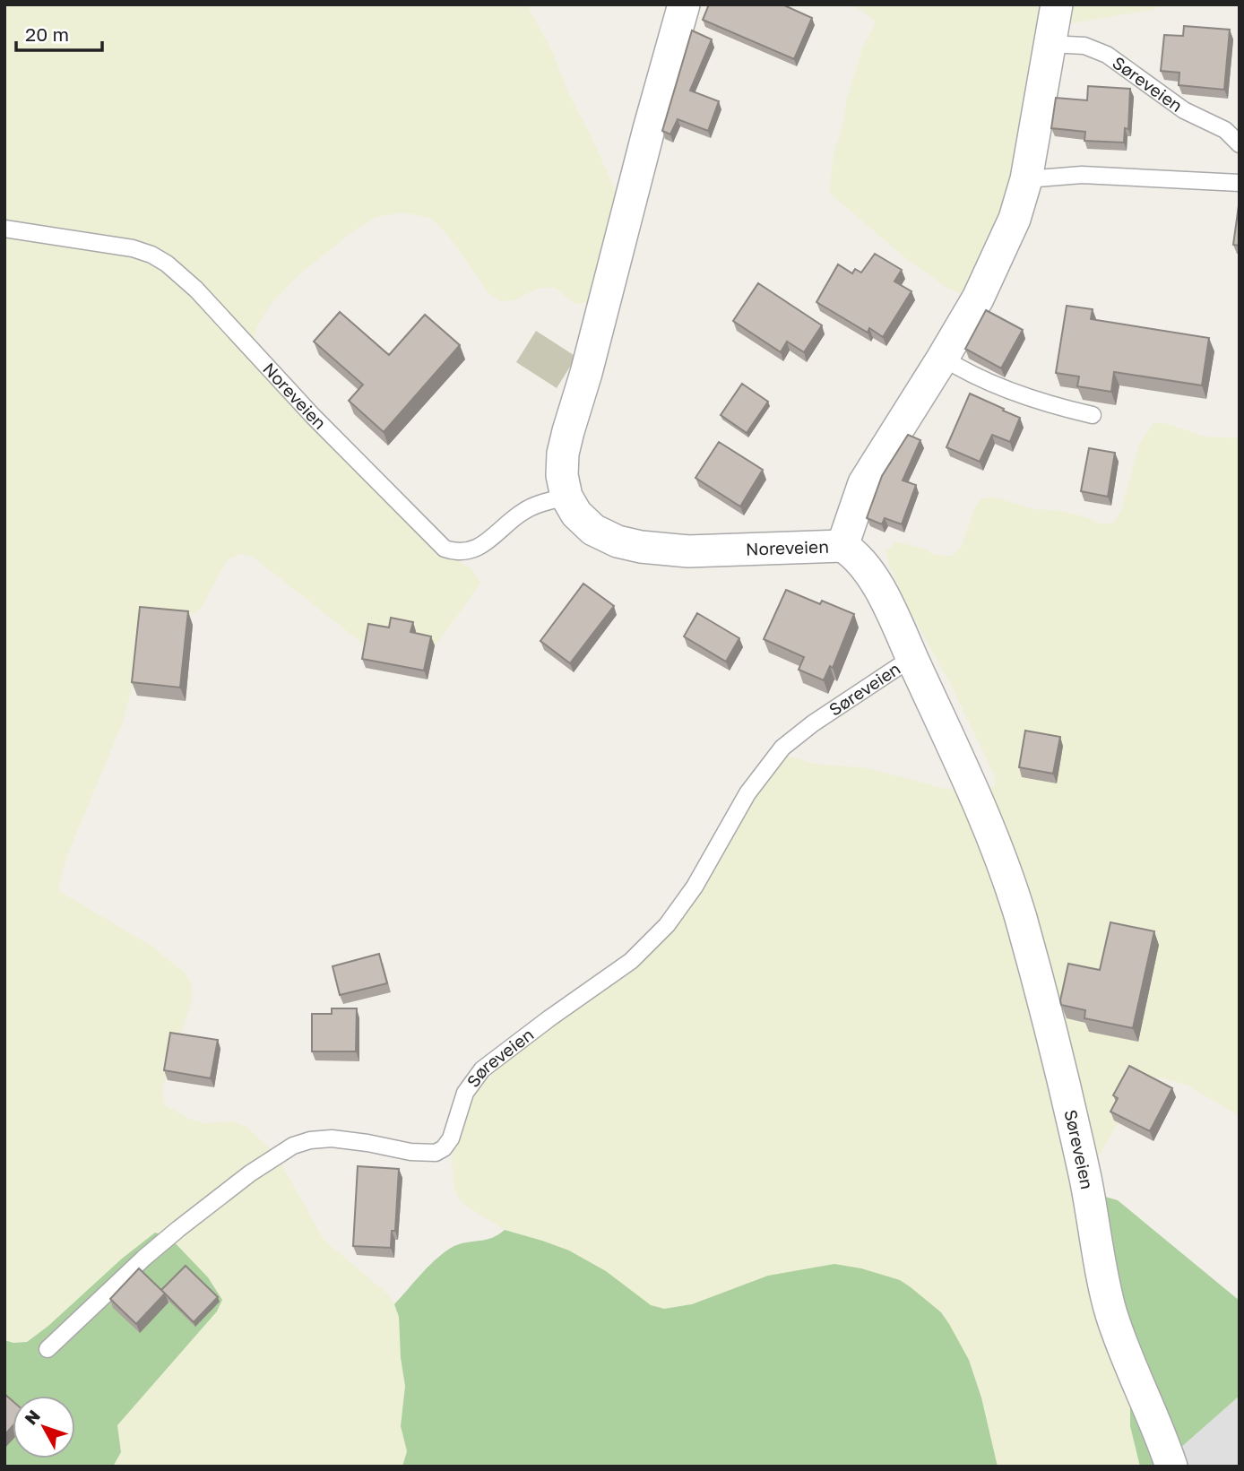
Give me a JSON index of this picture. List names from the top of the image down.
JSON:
{
  "streets": {
    "street": ["Søreveien", "Noreveien"]
  },
  "crossings": [
    ["Søreveien", "Noreveien"]
  ],
  "scale_bar": "20 m",
  "north": "top left"
}
